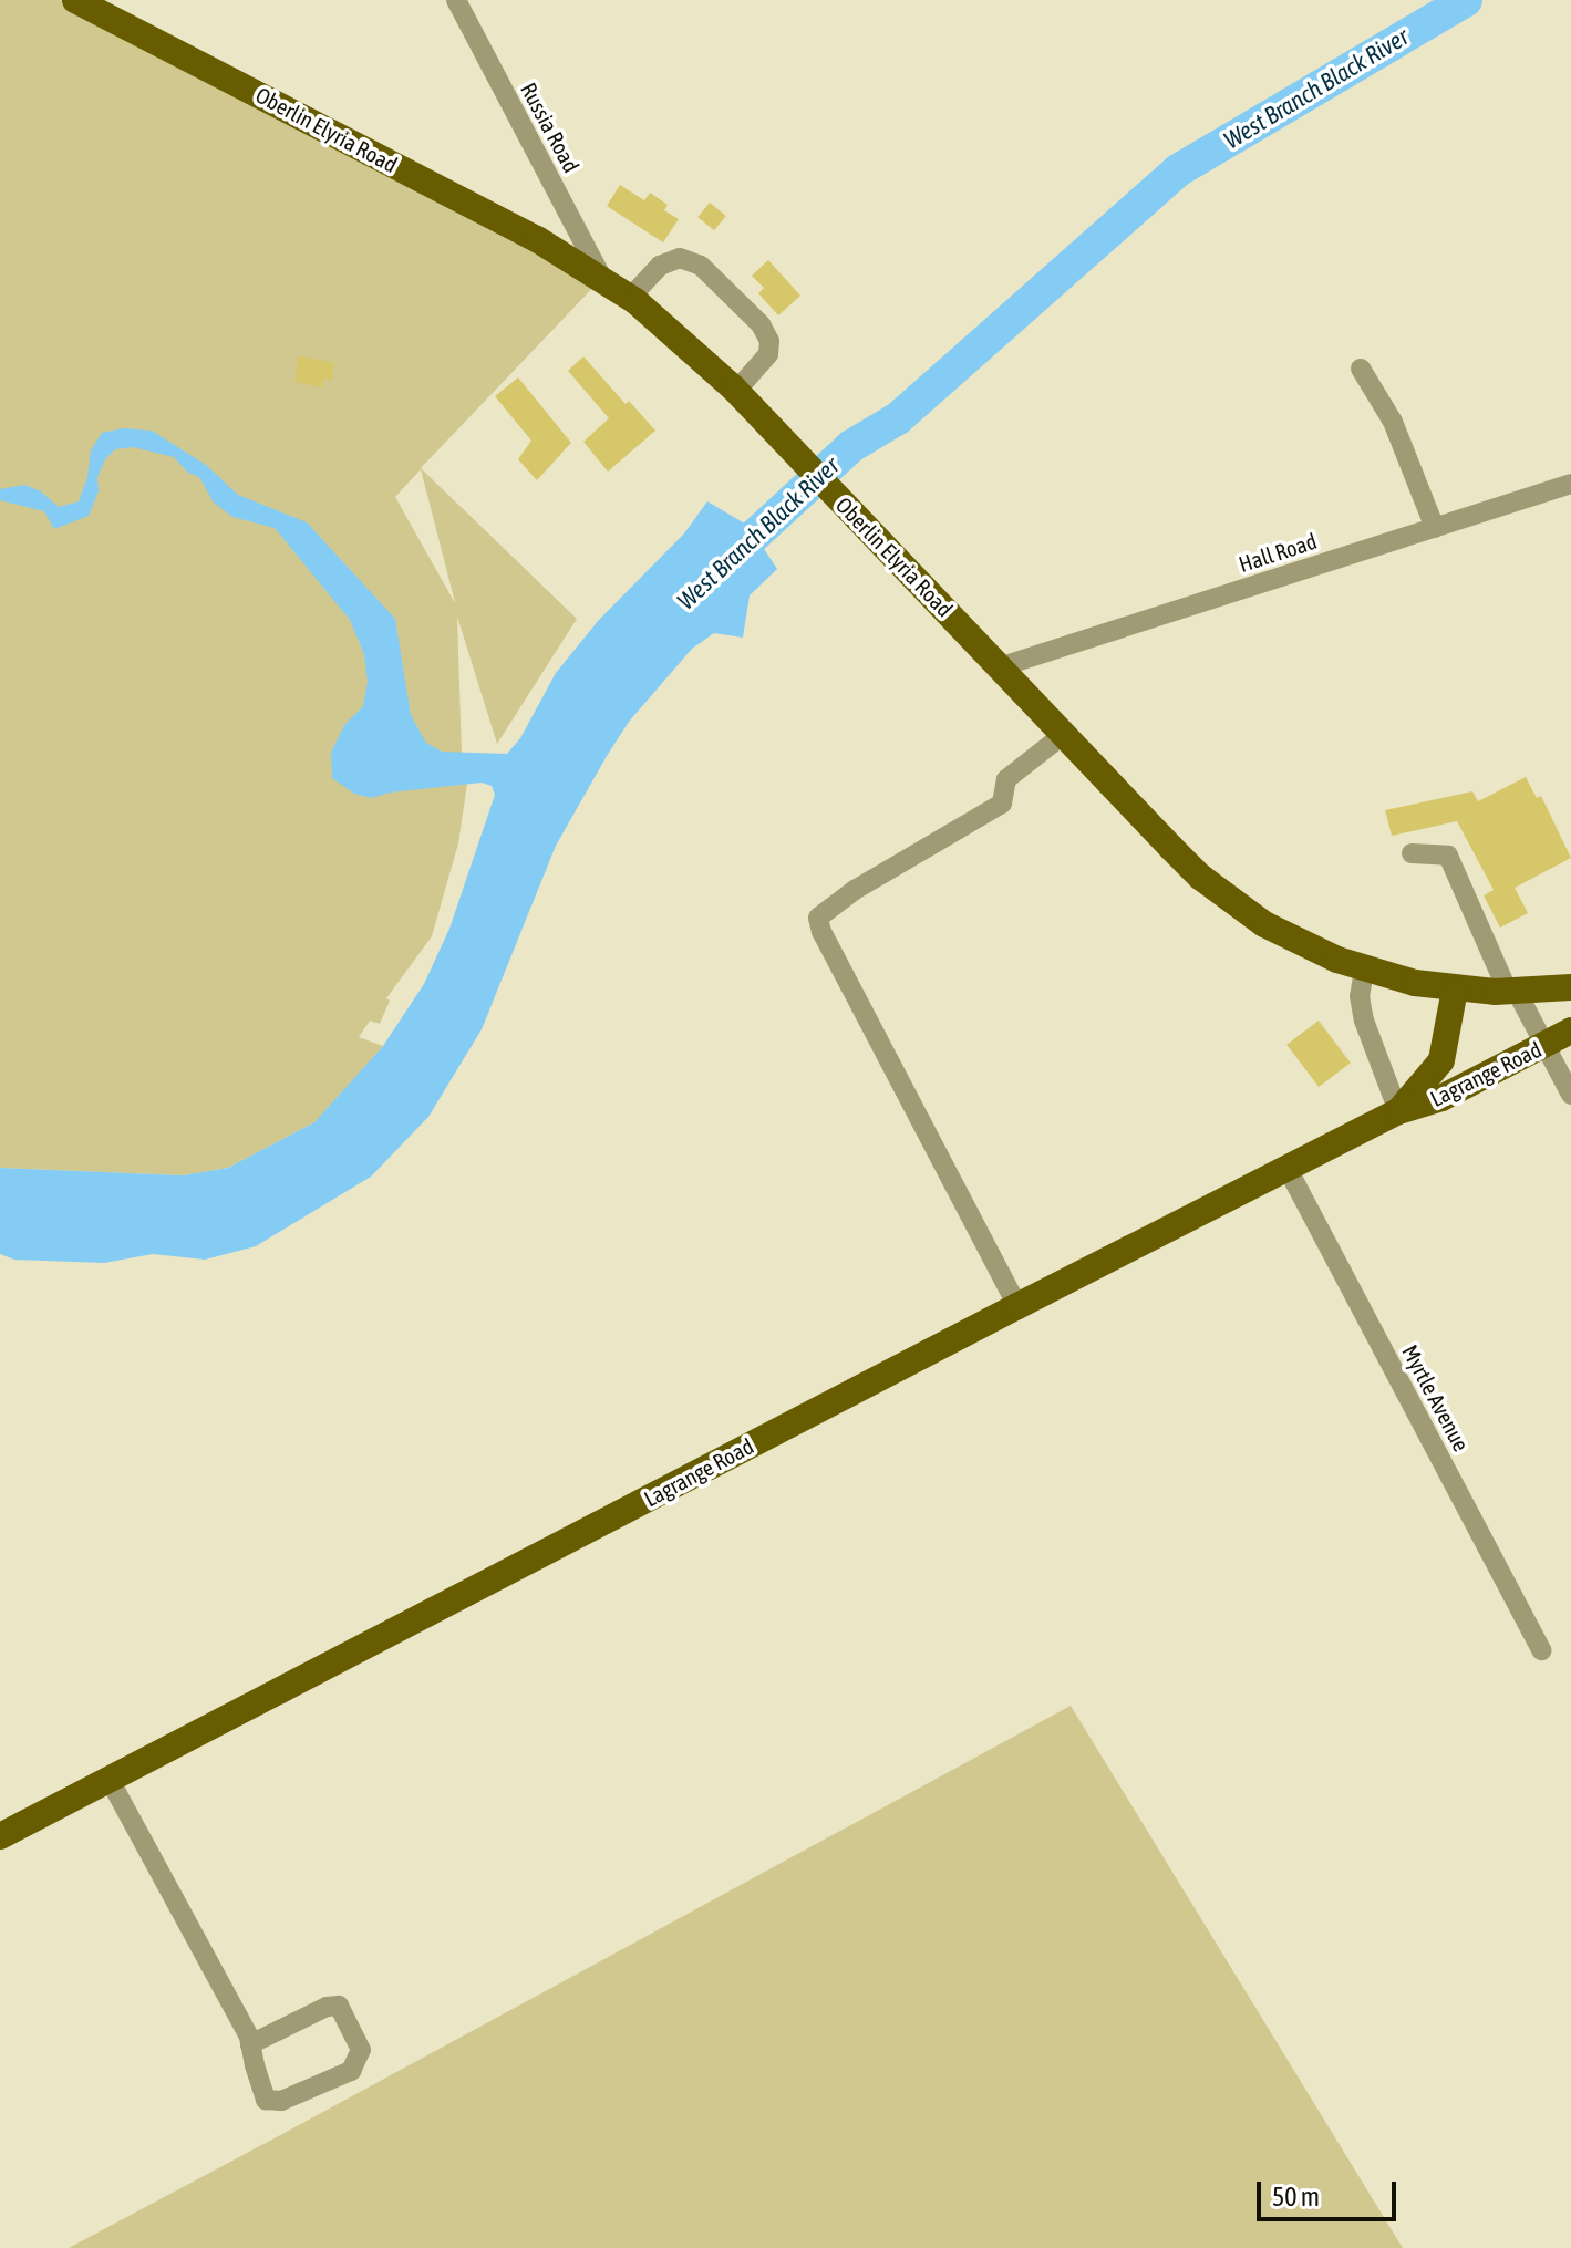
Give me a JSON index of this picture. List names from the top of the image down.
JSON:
{
  "streets": {
    "main road": ["Oberlin Elyria Road", "Lagrange Road"],
    "street": ["Russia Road", "Hall Road", "Myrtle Avenue"]
  },
  "crossings": [
    ["Russia Road", "Oberlin Elyria Road"],
    ["Oberlin Elyria Road", "Hall Road"],
    ["Oberlin Elyria Road", "Lagrange Road"],
    ["Lagrange Road", "Myrtle Avenue"]
  ],
  "water": ["West Branch Black River"],
  "scale_bar": "50 m"
}
